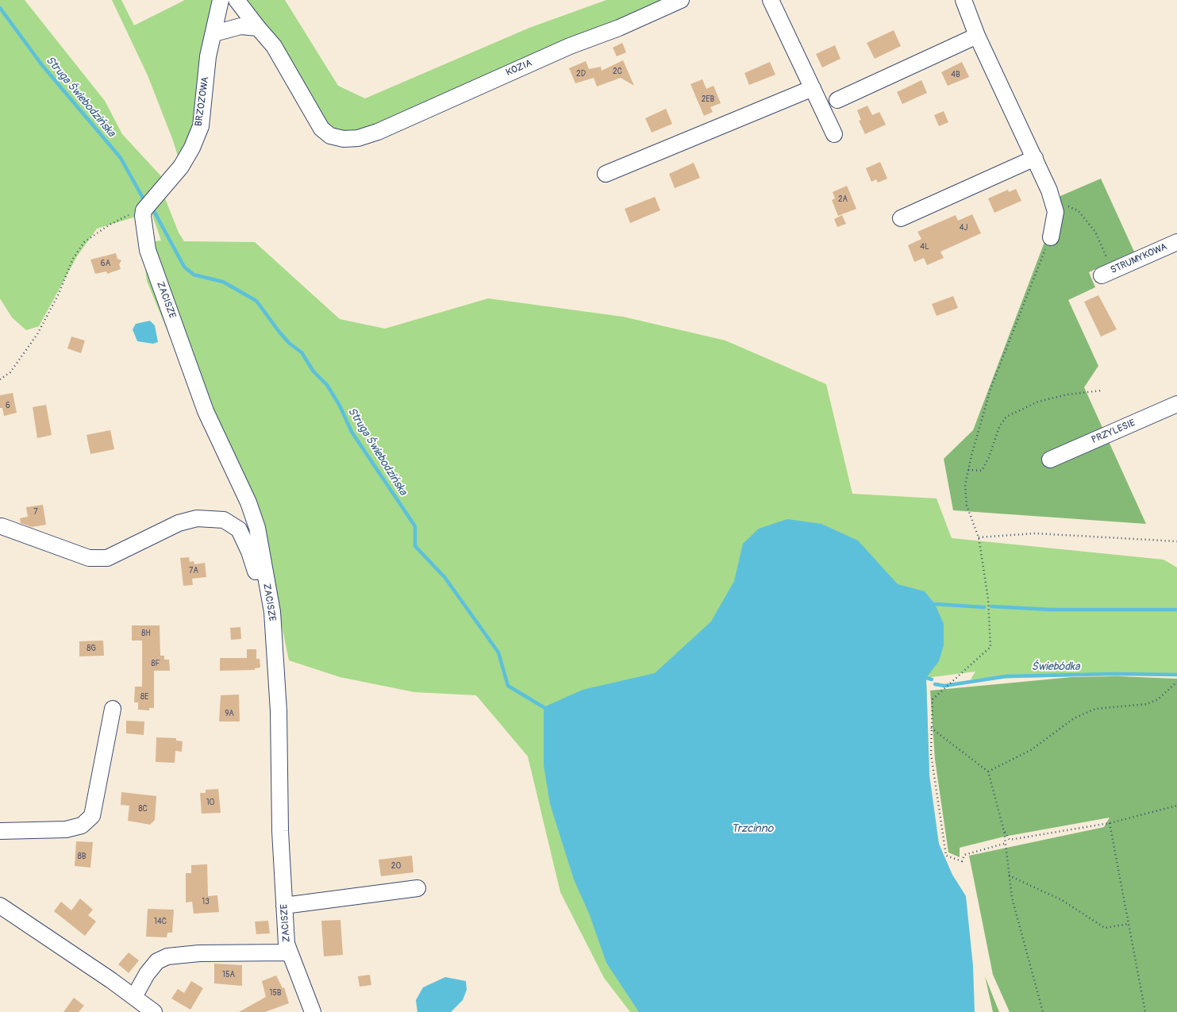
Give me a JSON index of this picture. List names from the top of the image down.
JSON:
{
  "streets": {
    "street": [
      "KOZIA",
      "BRZOZOWA",
      "STRUMYKOWA",
      "ZACISZE",
      "PRZYLESIE"
    ]
  },
  "crossings": [
    ["BRZOZOWA", "ZACISZE"]
  ],
  "water": ["Struga Świebodzińska", "Świebódka", "Trzcinno"],
  "house_numbers": [
    "2C",
    "2D",
    "4B",
    "2EB",
    "2A",
    "4J",
    "4L",
    "6A",
    "6",
    "7",
    "7A",
    "8H",
    "8G",
    "8F",
    "8E",
    "9A",
    "10",
    "8C",
    "8B",
    "20",
    "13",
    "14C",
    "15A",
    "15B"
  ]
}
